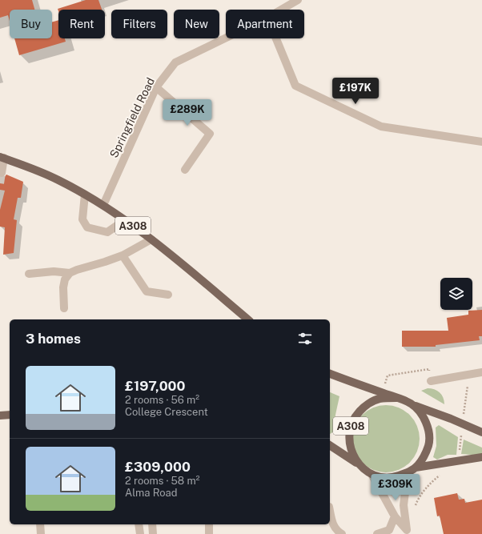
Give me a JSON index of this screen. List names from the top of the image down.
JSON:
{
  "streets": {
    "main road": ["A308"],
    "street": ["Springfield Road"]
  },
  "crossings": [
    ["Springfield Road", "A308"]
  ],
  "page": {
    "chip": [
      "Buy",
      "Rent",
      "Filters",
      "New",
      "Apartment"
    ],
    "price": ["£197K", "£289K", "£309K"],
    "heading": "3 homes",
    "list": [
      {
        "name": "£197,000",
        "note": "2 rooms · 56 m² · College Crescent"
      },
      {
        "name": "£309,000",
        "note": "2 rooms · 58 m² · Alma Road"
      }
    ]
  }
}
